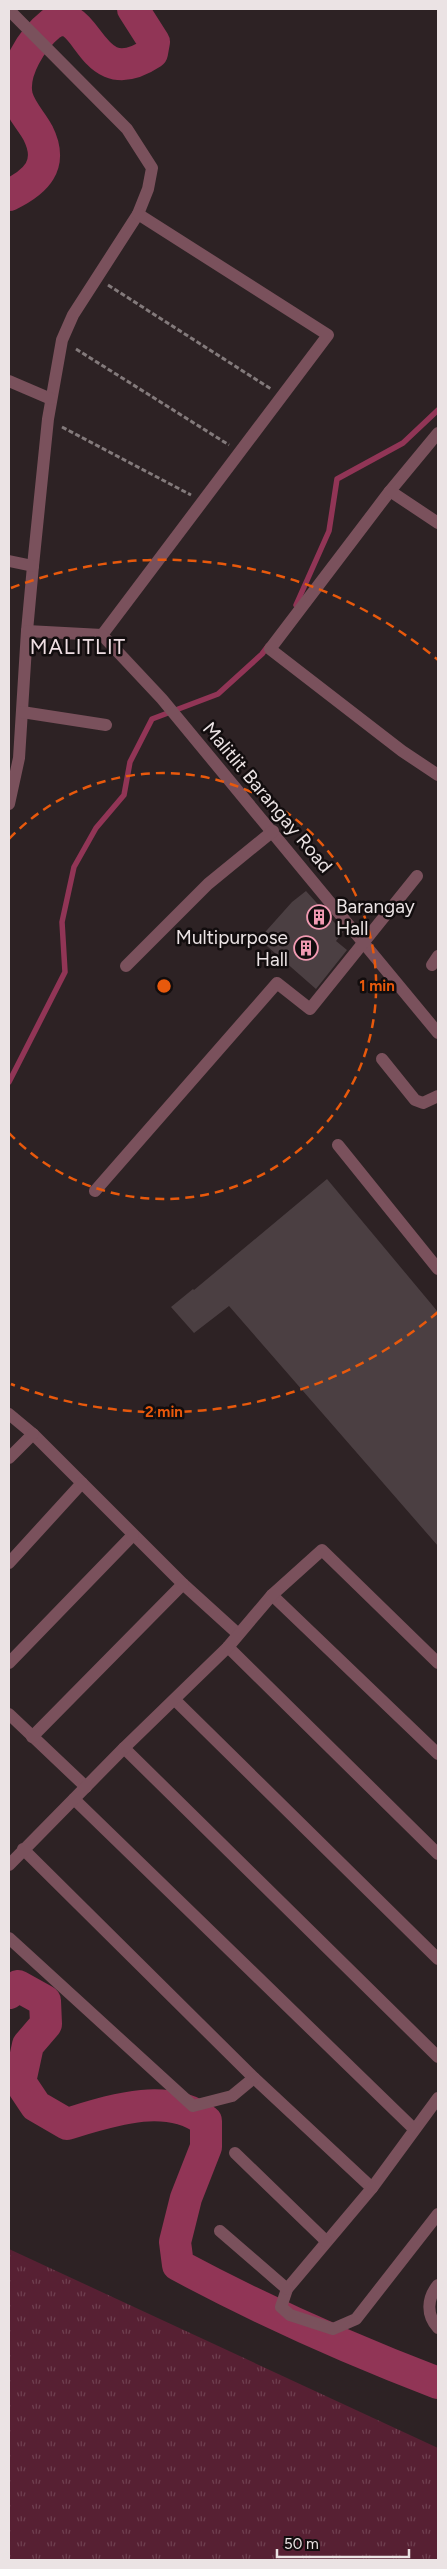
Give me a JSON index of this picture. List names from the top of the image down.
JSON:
{
  "streets": {
    "street": ["Malitlit Barangay Road"]
  },
  "districts": ["MALITLIT"],
  "places": {
    "building": ["Barangay Hall", "Multipurpose Hall"]
  },
  "scale_bar": "50 m",
  "rings": ["1 min", "2 min"]
}
